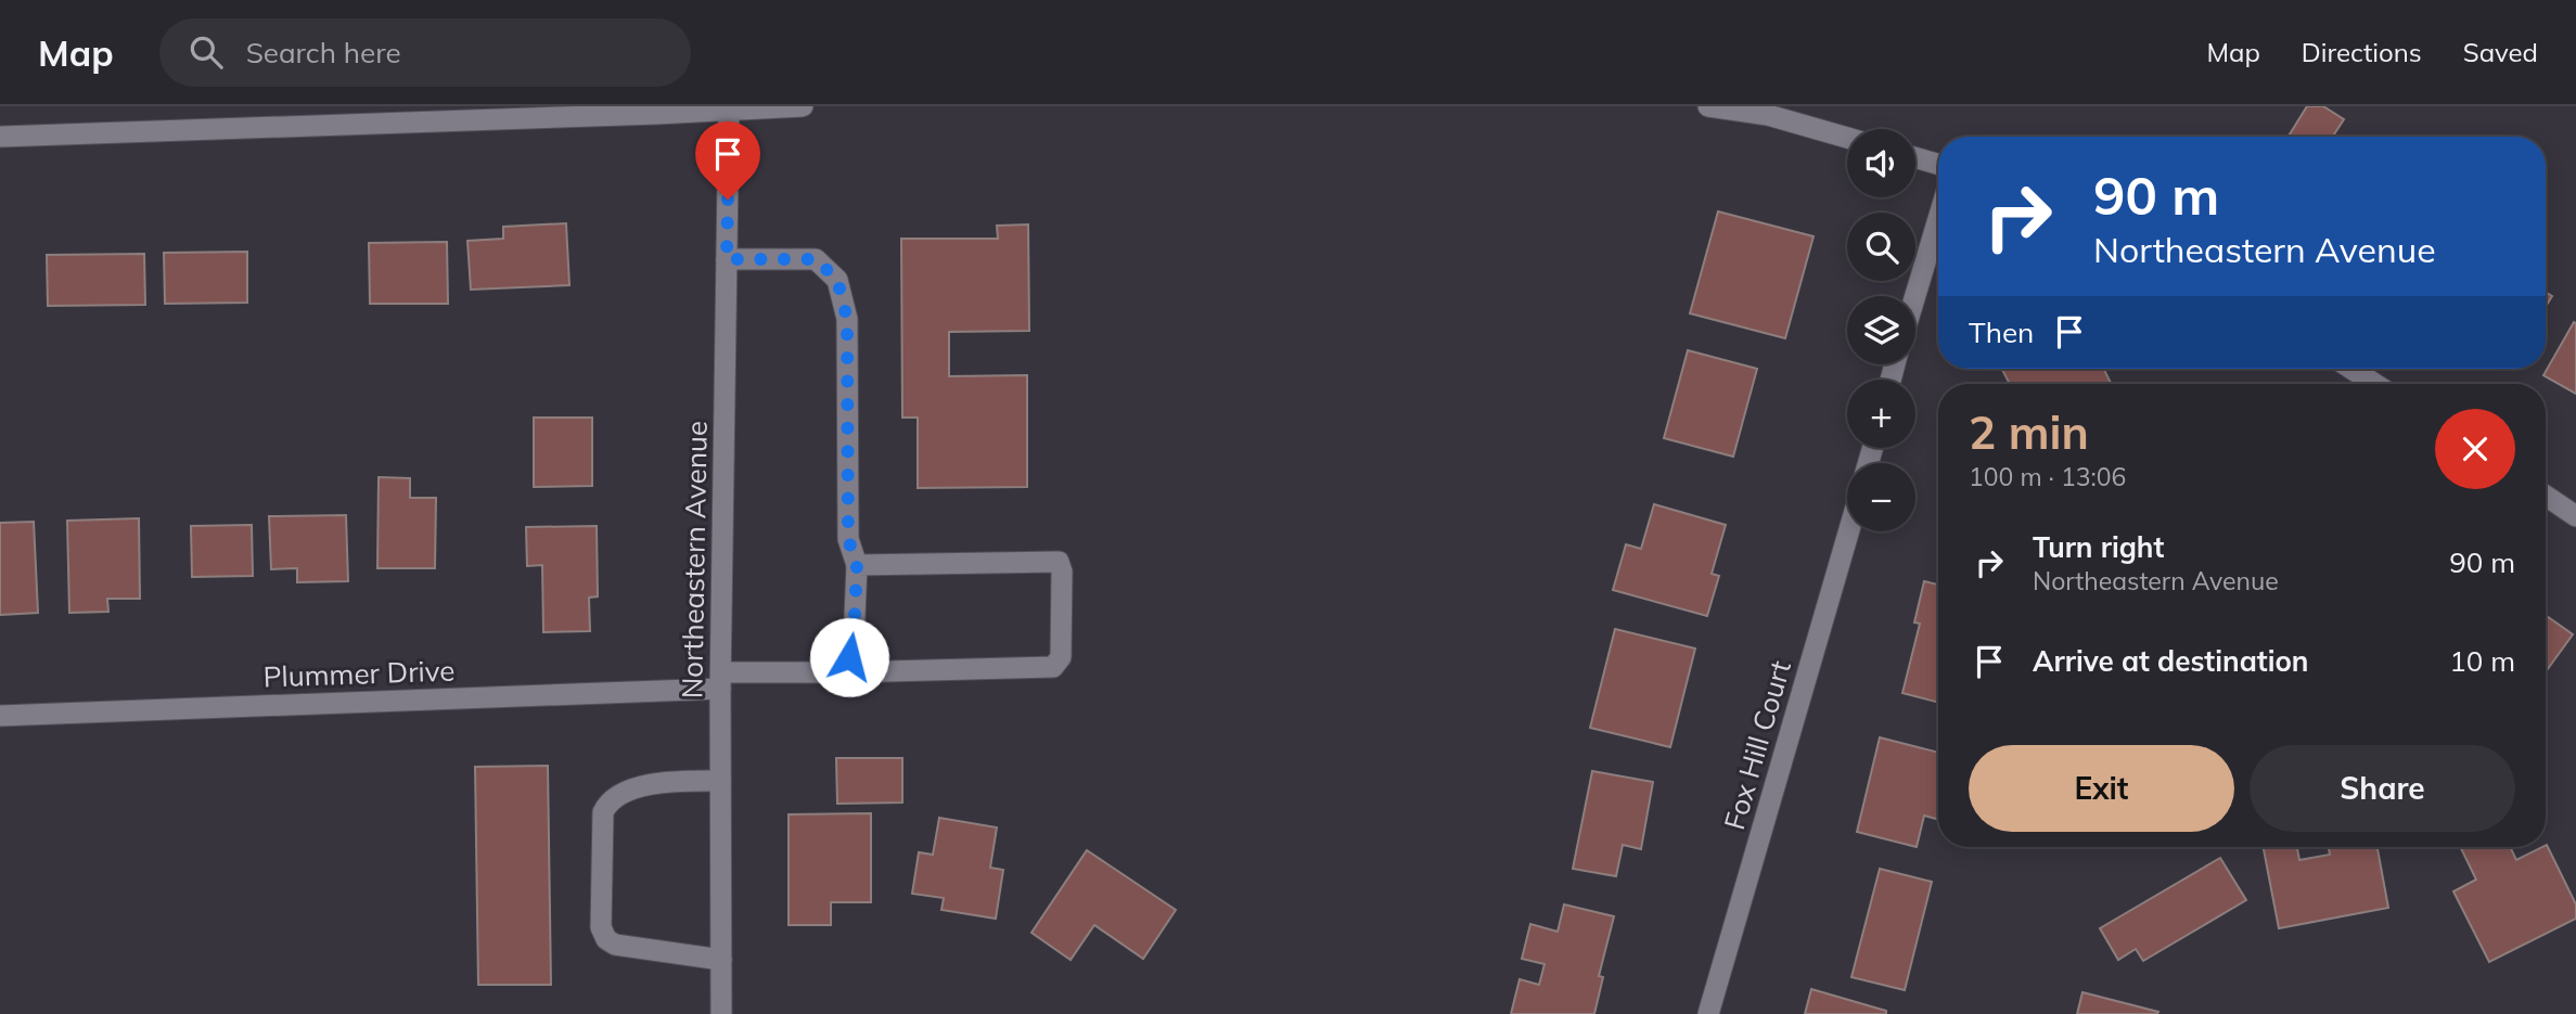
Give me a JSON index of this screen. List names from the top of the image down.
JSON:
{
  "streets": {
    "street": ["Northeastern Avenue", "Plummer Drive", "Fox Hill Court"]
  },
  "crossings": [
    ["Northeastern Avenue", "Plummer Drive"]
  ],
  "page": {
    "header": "Map",
    "search": "Search here",
    "nav": ["Map", "Directions", "Saved"],
    "map_buttons": ["+", "−"],
    "turn": ["90 m", "Northeastern Avenue"],
    "then": "Then",
    "heading": ["2 min", "100 m · 13:06"],
    "list": [
      {
        "name": "Turn right",
        "note": "Northeastern Avenue",
        "value": "90 m"
      },
      {
        "name": "Arrive at destination",
        "value": "10 m"
      }
    ],
    "buttons": ["Exit", "Share"]
  }
}
